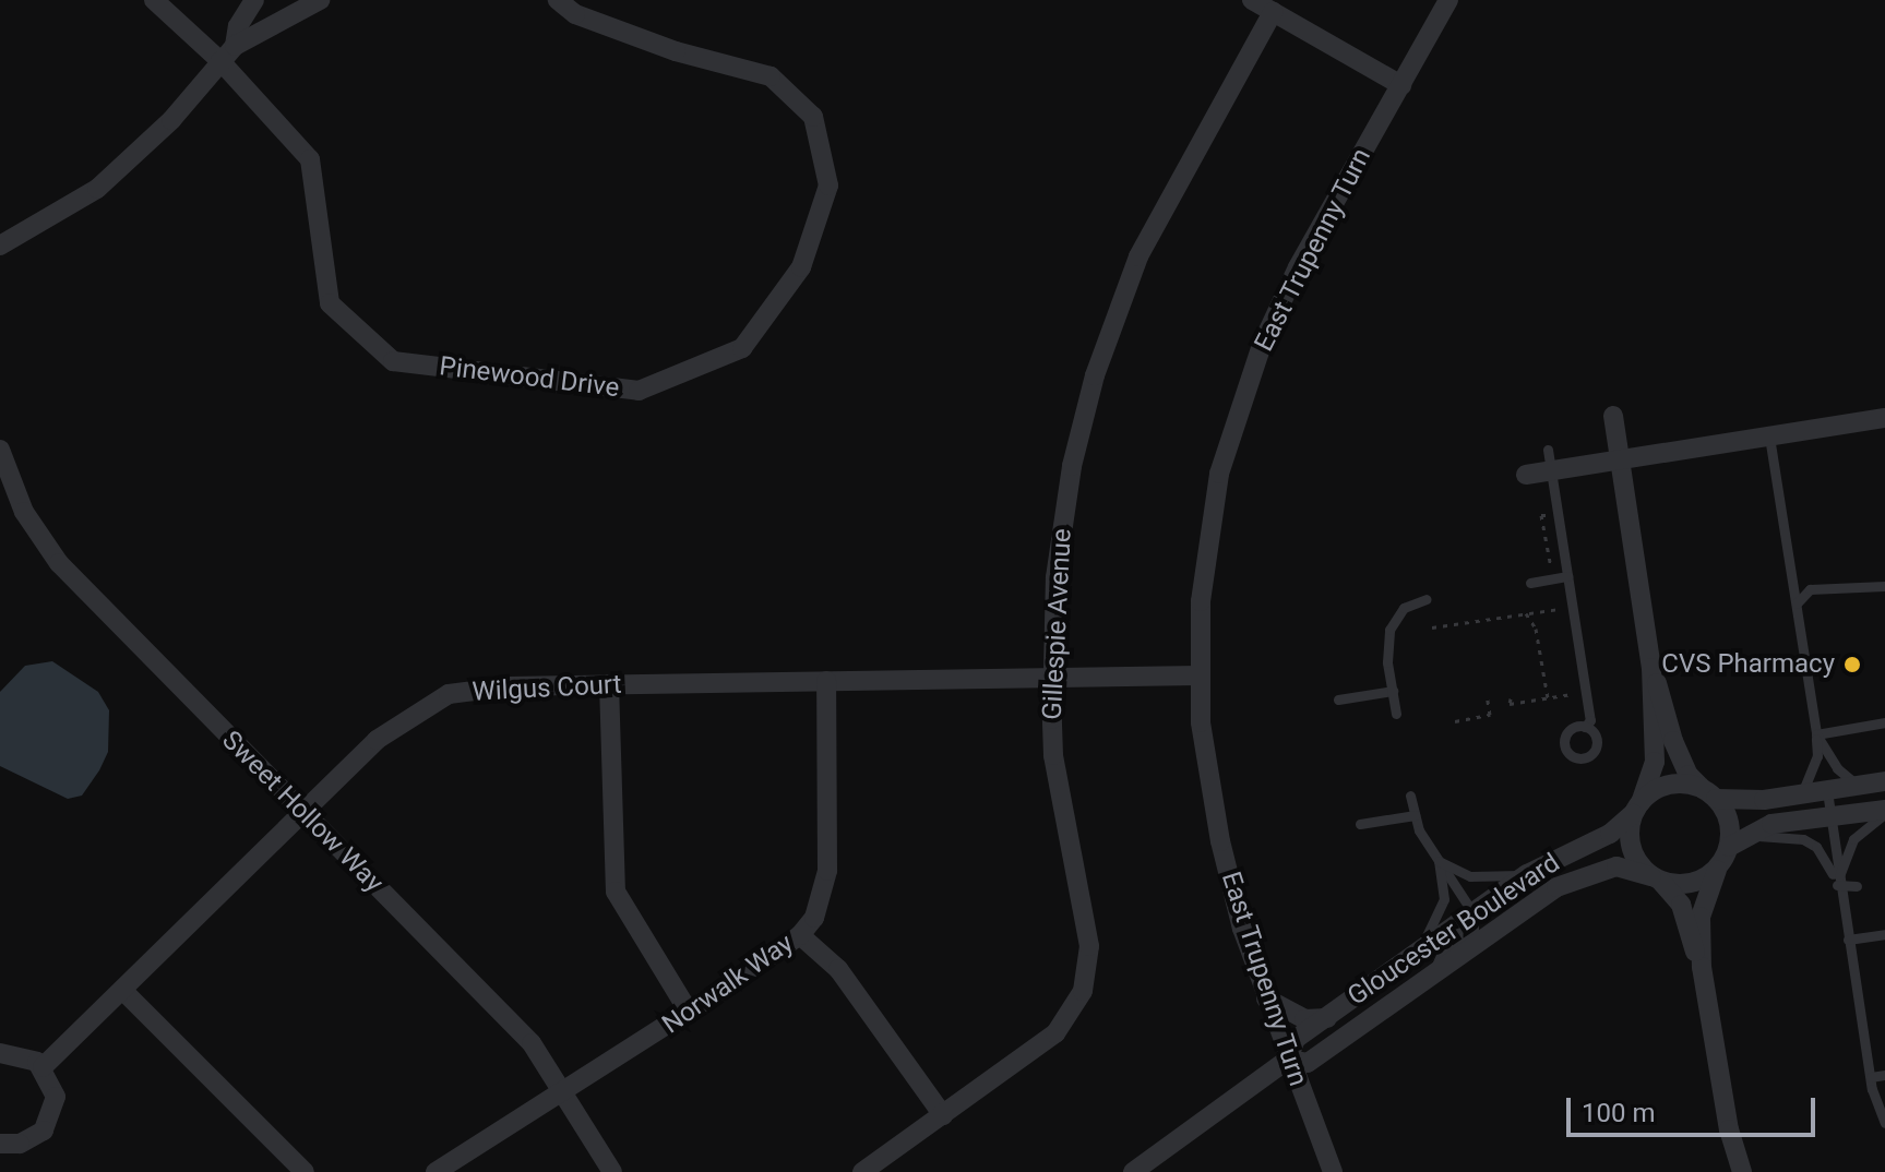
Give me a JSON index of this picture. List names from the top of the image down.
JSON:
{
  "streets": {
    "street": [
      "East Trupenny Turn",
      "Pinewood Drive",
      "Gillespie Avenue",
      "Wilgus Court",
      "Sweet Hollow Way",
      "Gloucester Boulevard",
      "Norwalk Way"
    ]
  },
  "crossings": [
    ["East Trupenny Turn", "Wilgus Court"],
    ["East Trupenny Turn", "Gloucester Boulevard"],
    ["Gillespie Avenue", "Wilgus Court"],
    ["Wilgus Court", "Sweet Hollow Way"],
    ["Wilgus Court", "Norwalk Way"],
    ["Sweet Hollow Way", "Norwalk Way"]
  ],
  "places": ["CVS Pharmacy"],
  "scale_bar": "100 m"
}
